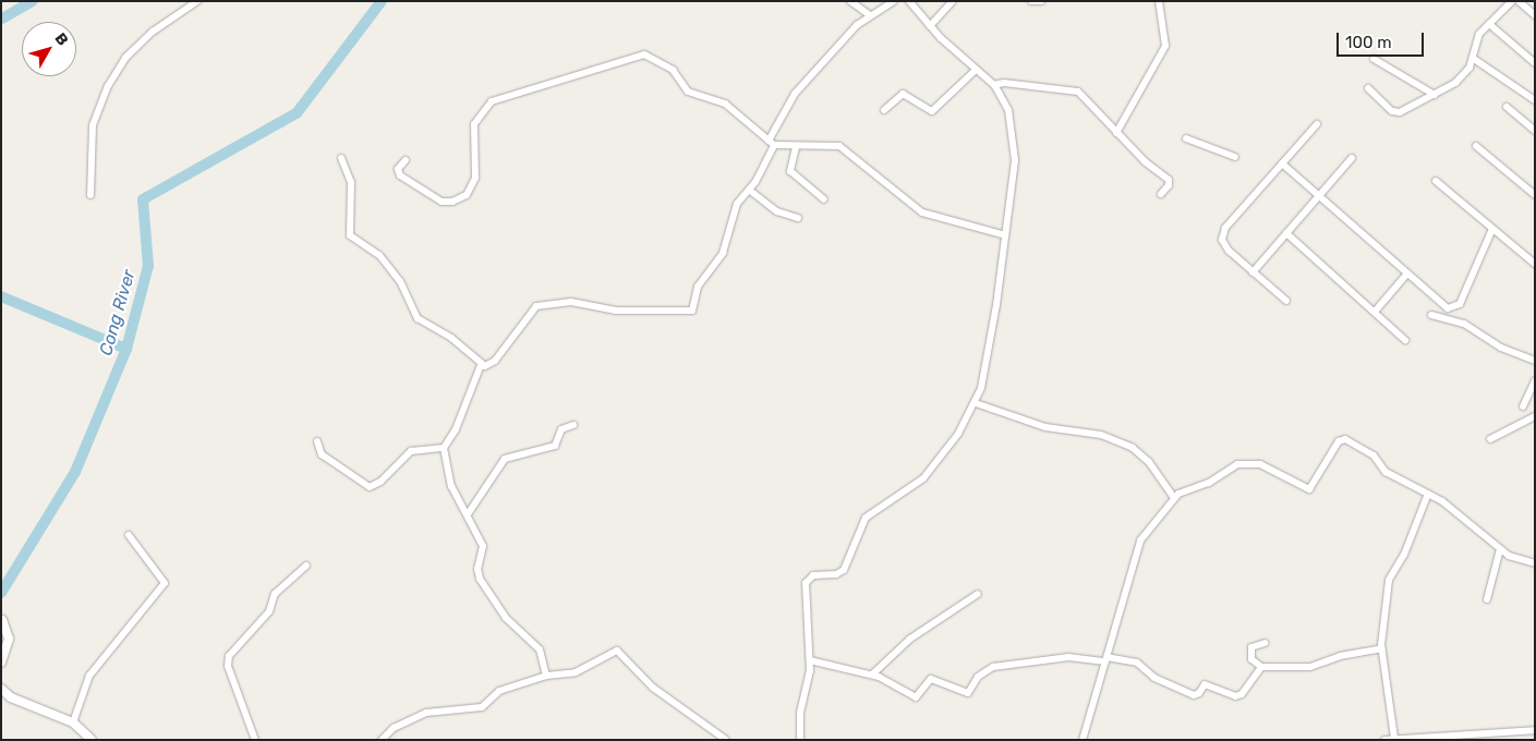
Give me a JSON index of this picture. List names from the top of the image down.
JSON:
{
  "water": ["Cong River"],
  "scale_bar": "100 m",
  "north": "top right"
}
